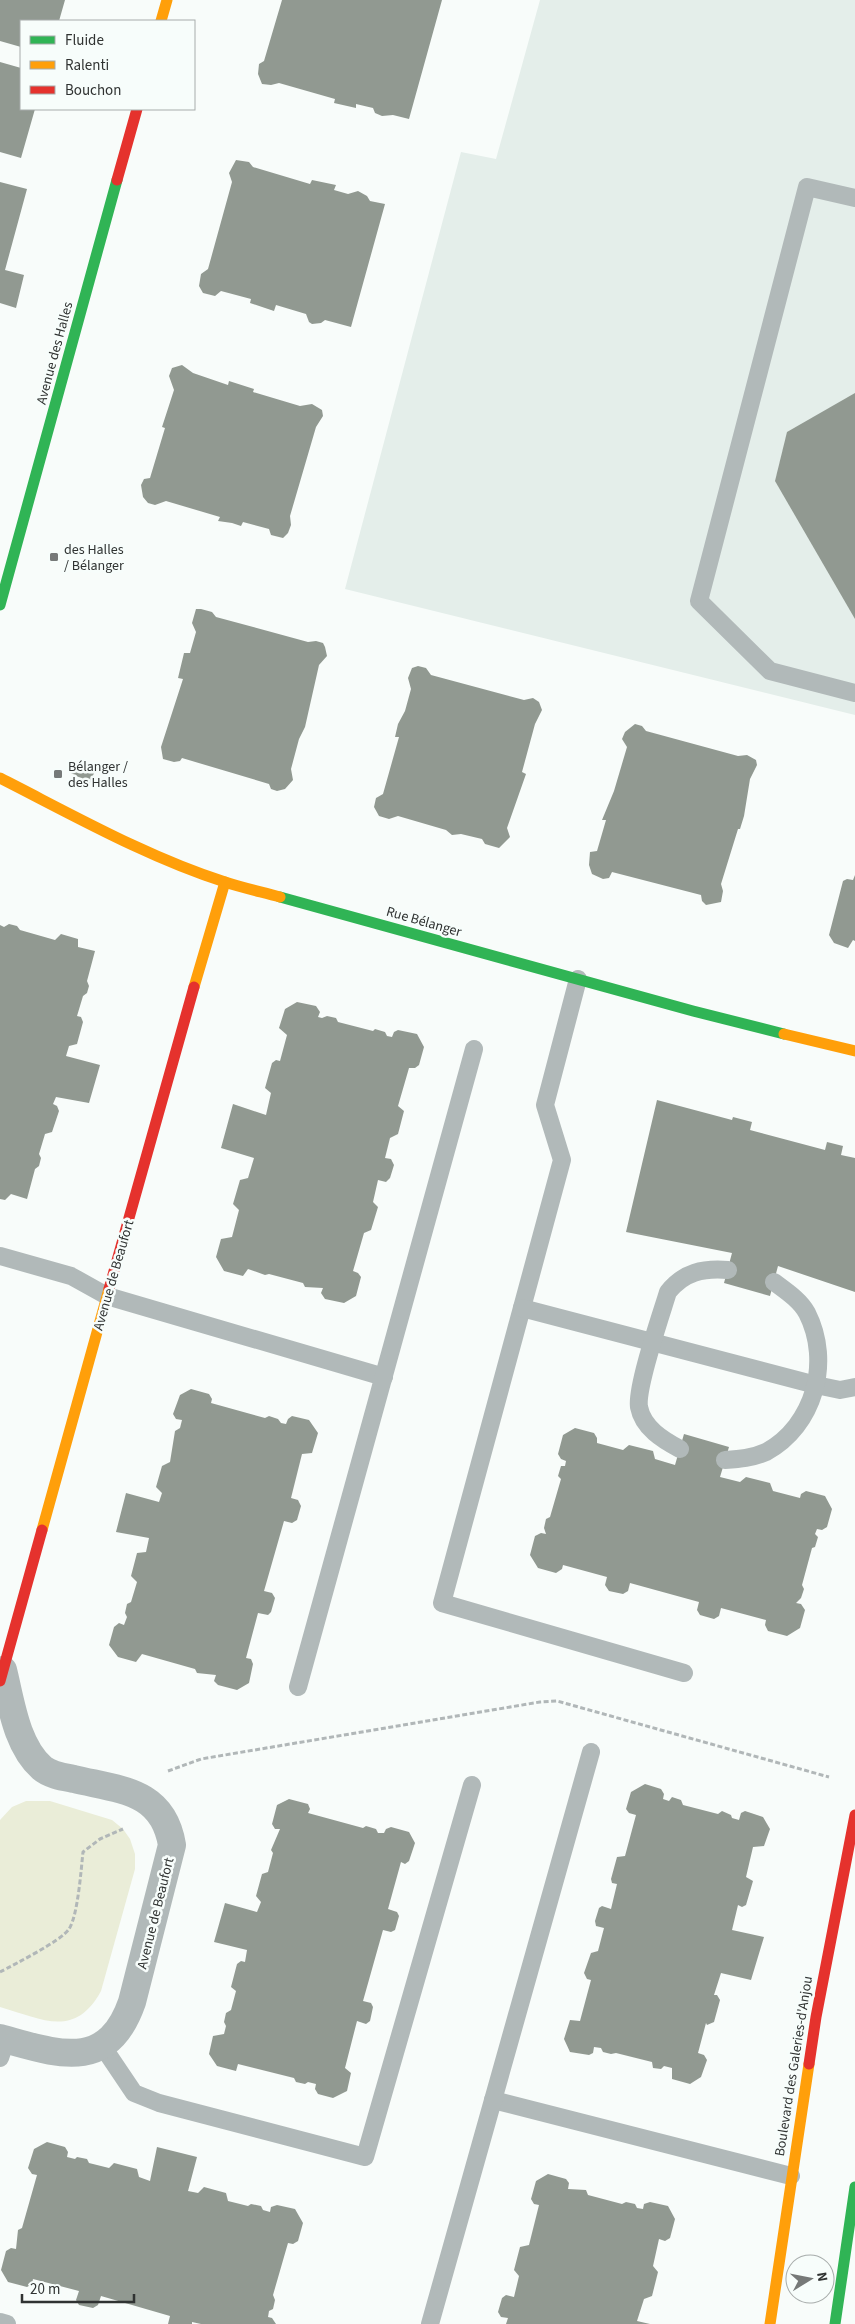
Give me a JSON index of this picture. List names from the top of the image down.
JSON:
{
  "streets": {
    "street": [
      "Avenue des Halles",
      "Rue Bélanger",
      "Avenue de Beaufort",
      "Boulevard des Galeries-d'Anjou"
    ]
  },
  "crossings": [
    ["Rue Bélanger", "Avenue de Beaufort"]
  ],
  "places": {
    "transit": ["des Halles / Bélanger", "Bélanger / des Halles"]
  },
  "legend": ["Fluide", "Ralenti", "Bouchon"],
  "scale_bar": "20 m",
  "north": "right"
}
